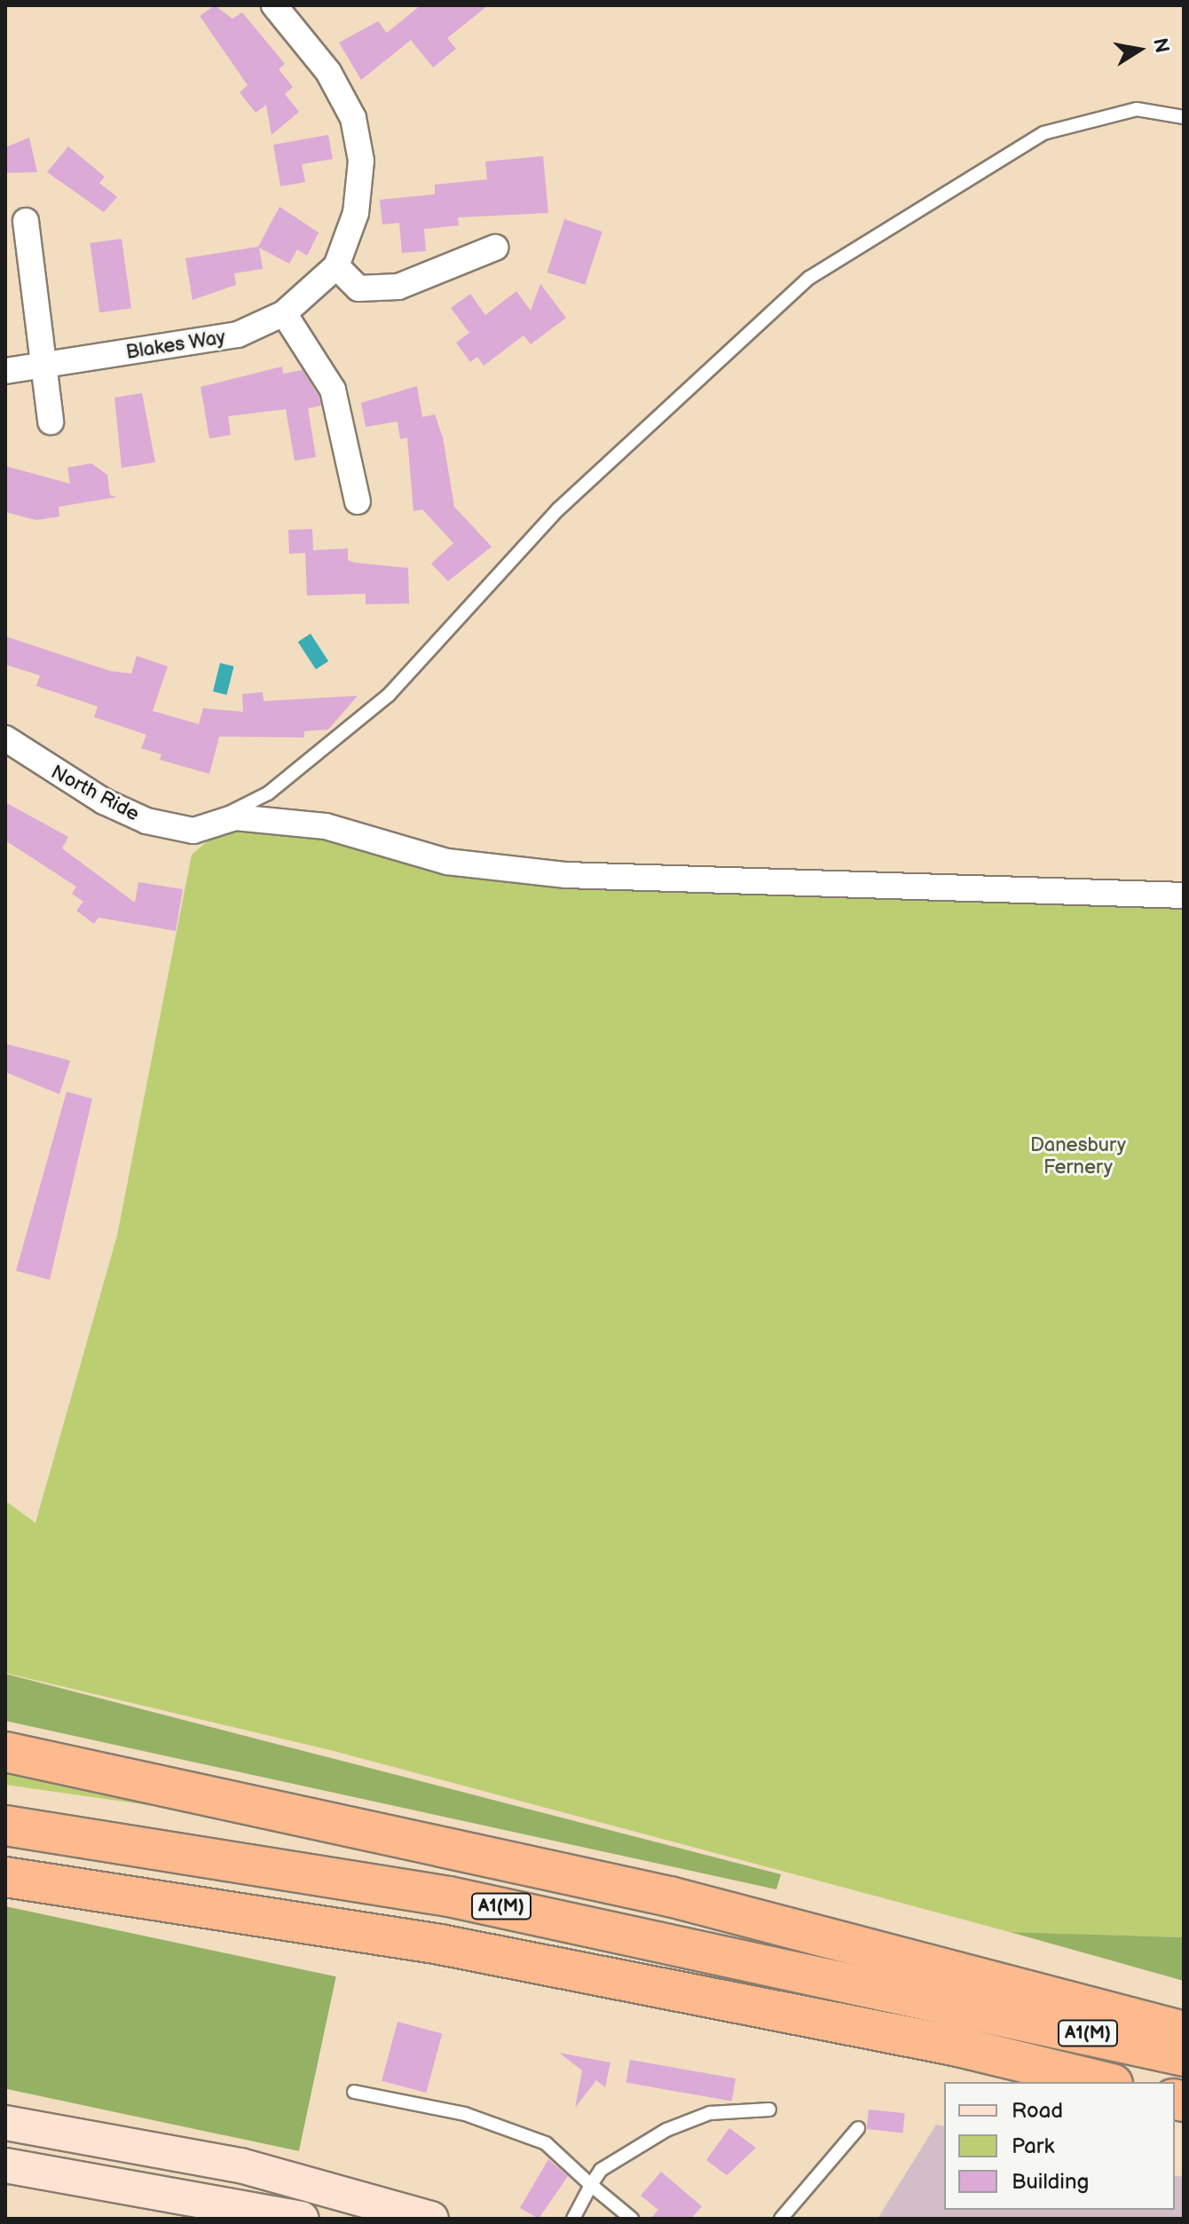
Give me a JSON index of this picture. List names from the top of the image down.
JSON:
{
  "streets": {
    "highway": ["A1(M)"],
    "street": ["Blakes Way", "North Ride"]
  },
  "parks": ["Danesbury Fernery"],
  "legend": ["Road", "Park", "Building"],
  "north": "right"
}
